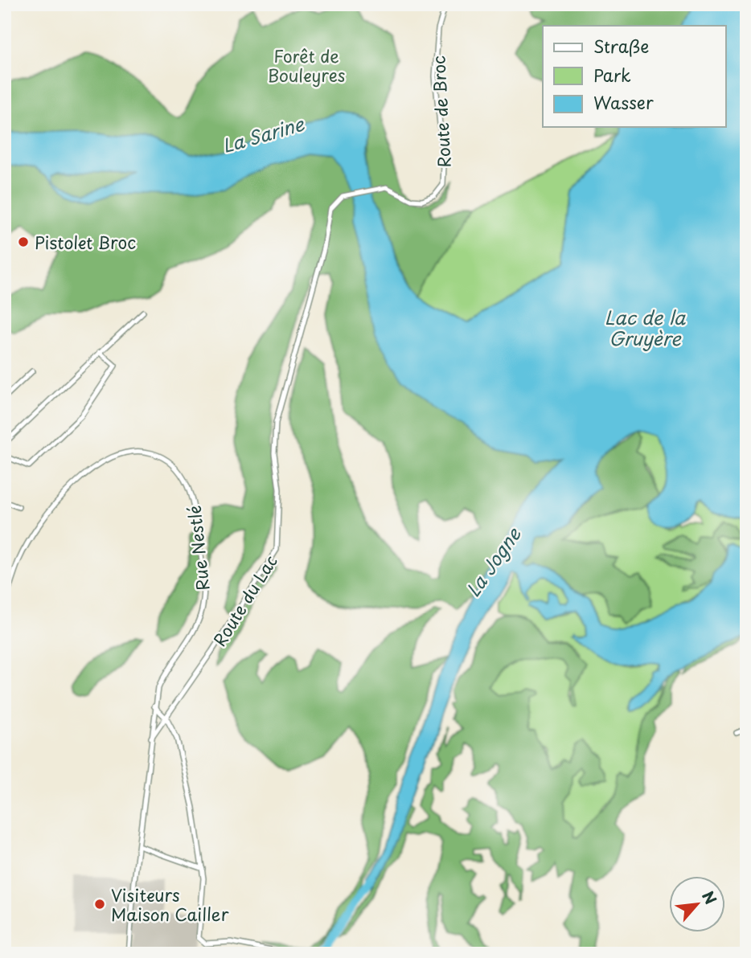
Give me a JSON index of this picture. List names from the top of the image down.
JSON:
{
  "streets": {
    "street": ["Route de Broc", "Rue Nestlé", "Route du Lac"]
  },
  "crossings": [
    ["Route de Broc", "Route du Lac"],
    ["Rue Nestlé", "Route du Lac"]
  ],
  "water": ["La Sarine", "Lac de la Gruyère", "La Jogne"],
  "parks": ["Forêt de Bouleyres"],
  "places": ["Pistolet Broc", "Visiteurs Maison Cailler"],
  "legend": ["Straße", "Park", "Wasser"],
  "north": "top right"
}
